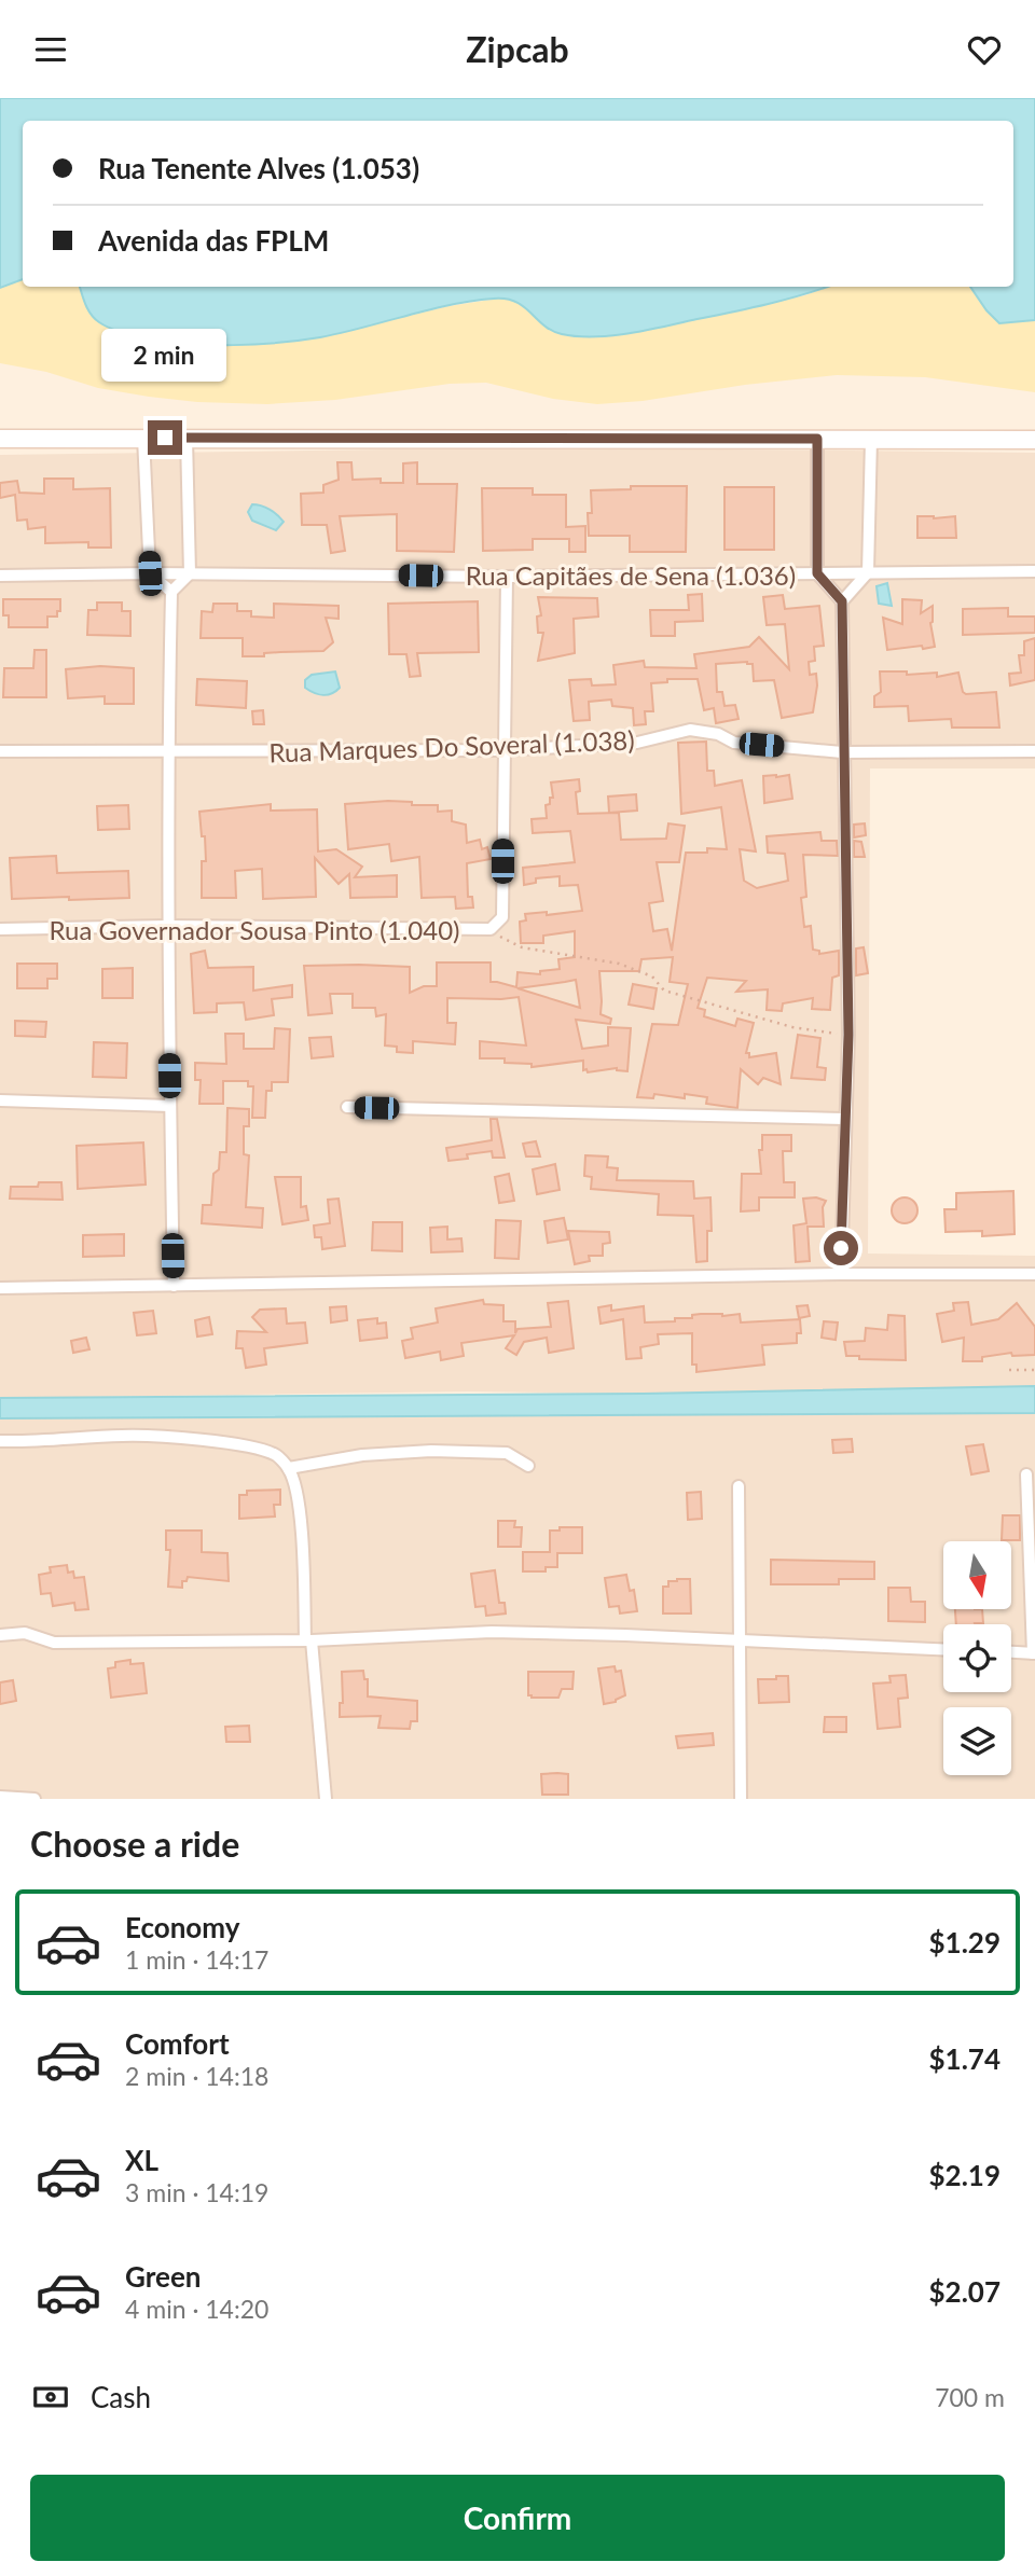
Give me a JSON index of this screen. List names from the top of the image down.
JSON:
{
  "streets": {
    "street": ["Rua Capitães de Sena (1.036)", "Rua Marques Do Soveral (1.038)", "Rua Governador Sousa Pinto (1.040)"]
  },
  "crossings": [
    ["Rua Marques Do Soveral (1.038)", "Rua Governador Sousa Pinto (1.040)"]
  ],
  "north": "bottom",
  "page": {
    "header": "Zipcab",
    "banner": ["Rua Tenente Alves (1.053)", "Avenida das FPLM"],
    "bubble": "2 min",
    "heading": "Choose a ride",
    "list": [
      {
        "name": "Economy",
        "note": "1 min · 14:17",
        "value": "$1.29"
      },
      {
        "name": "Comfort",
        "note": "2 min · 14:18",
        "value": "$1.74"
      },
      {
        "name": "XL",
        "note": "3 min · 14:19",
        "value": "$2.19"
      },
      {
        "name": "Green",
        "note": "4 min · 14:20",
        "value": "$2.07"
      }
    ],
    "pay": ["Cash", "700 m"],
    "buttons": "Confirm"
  }
}
